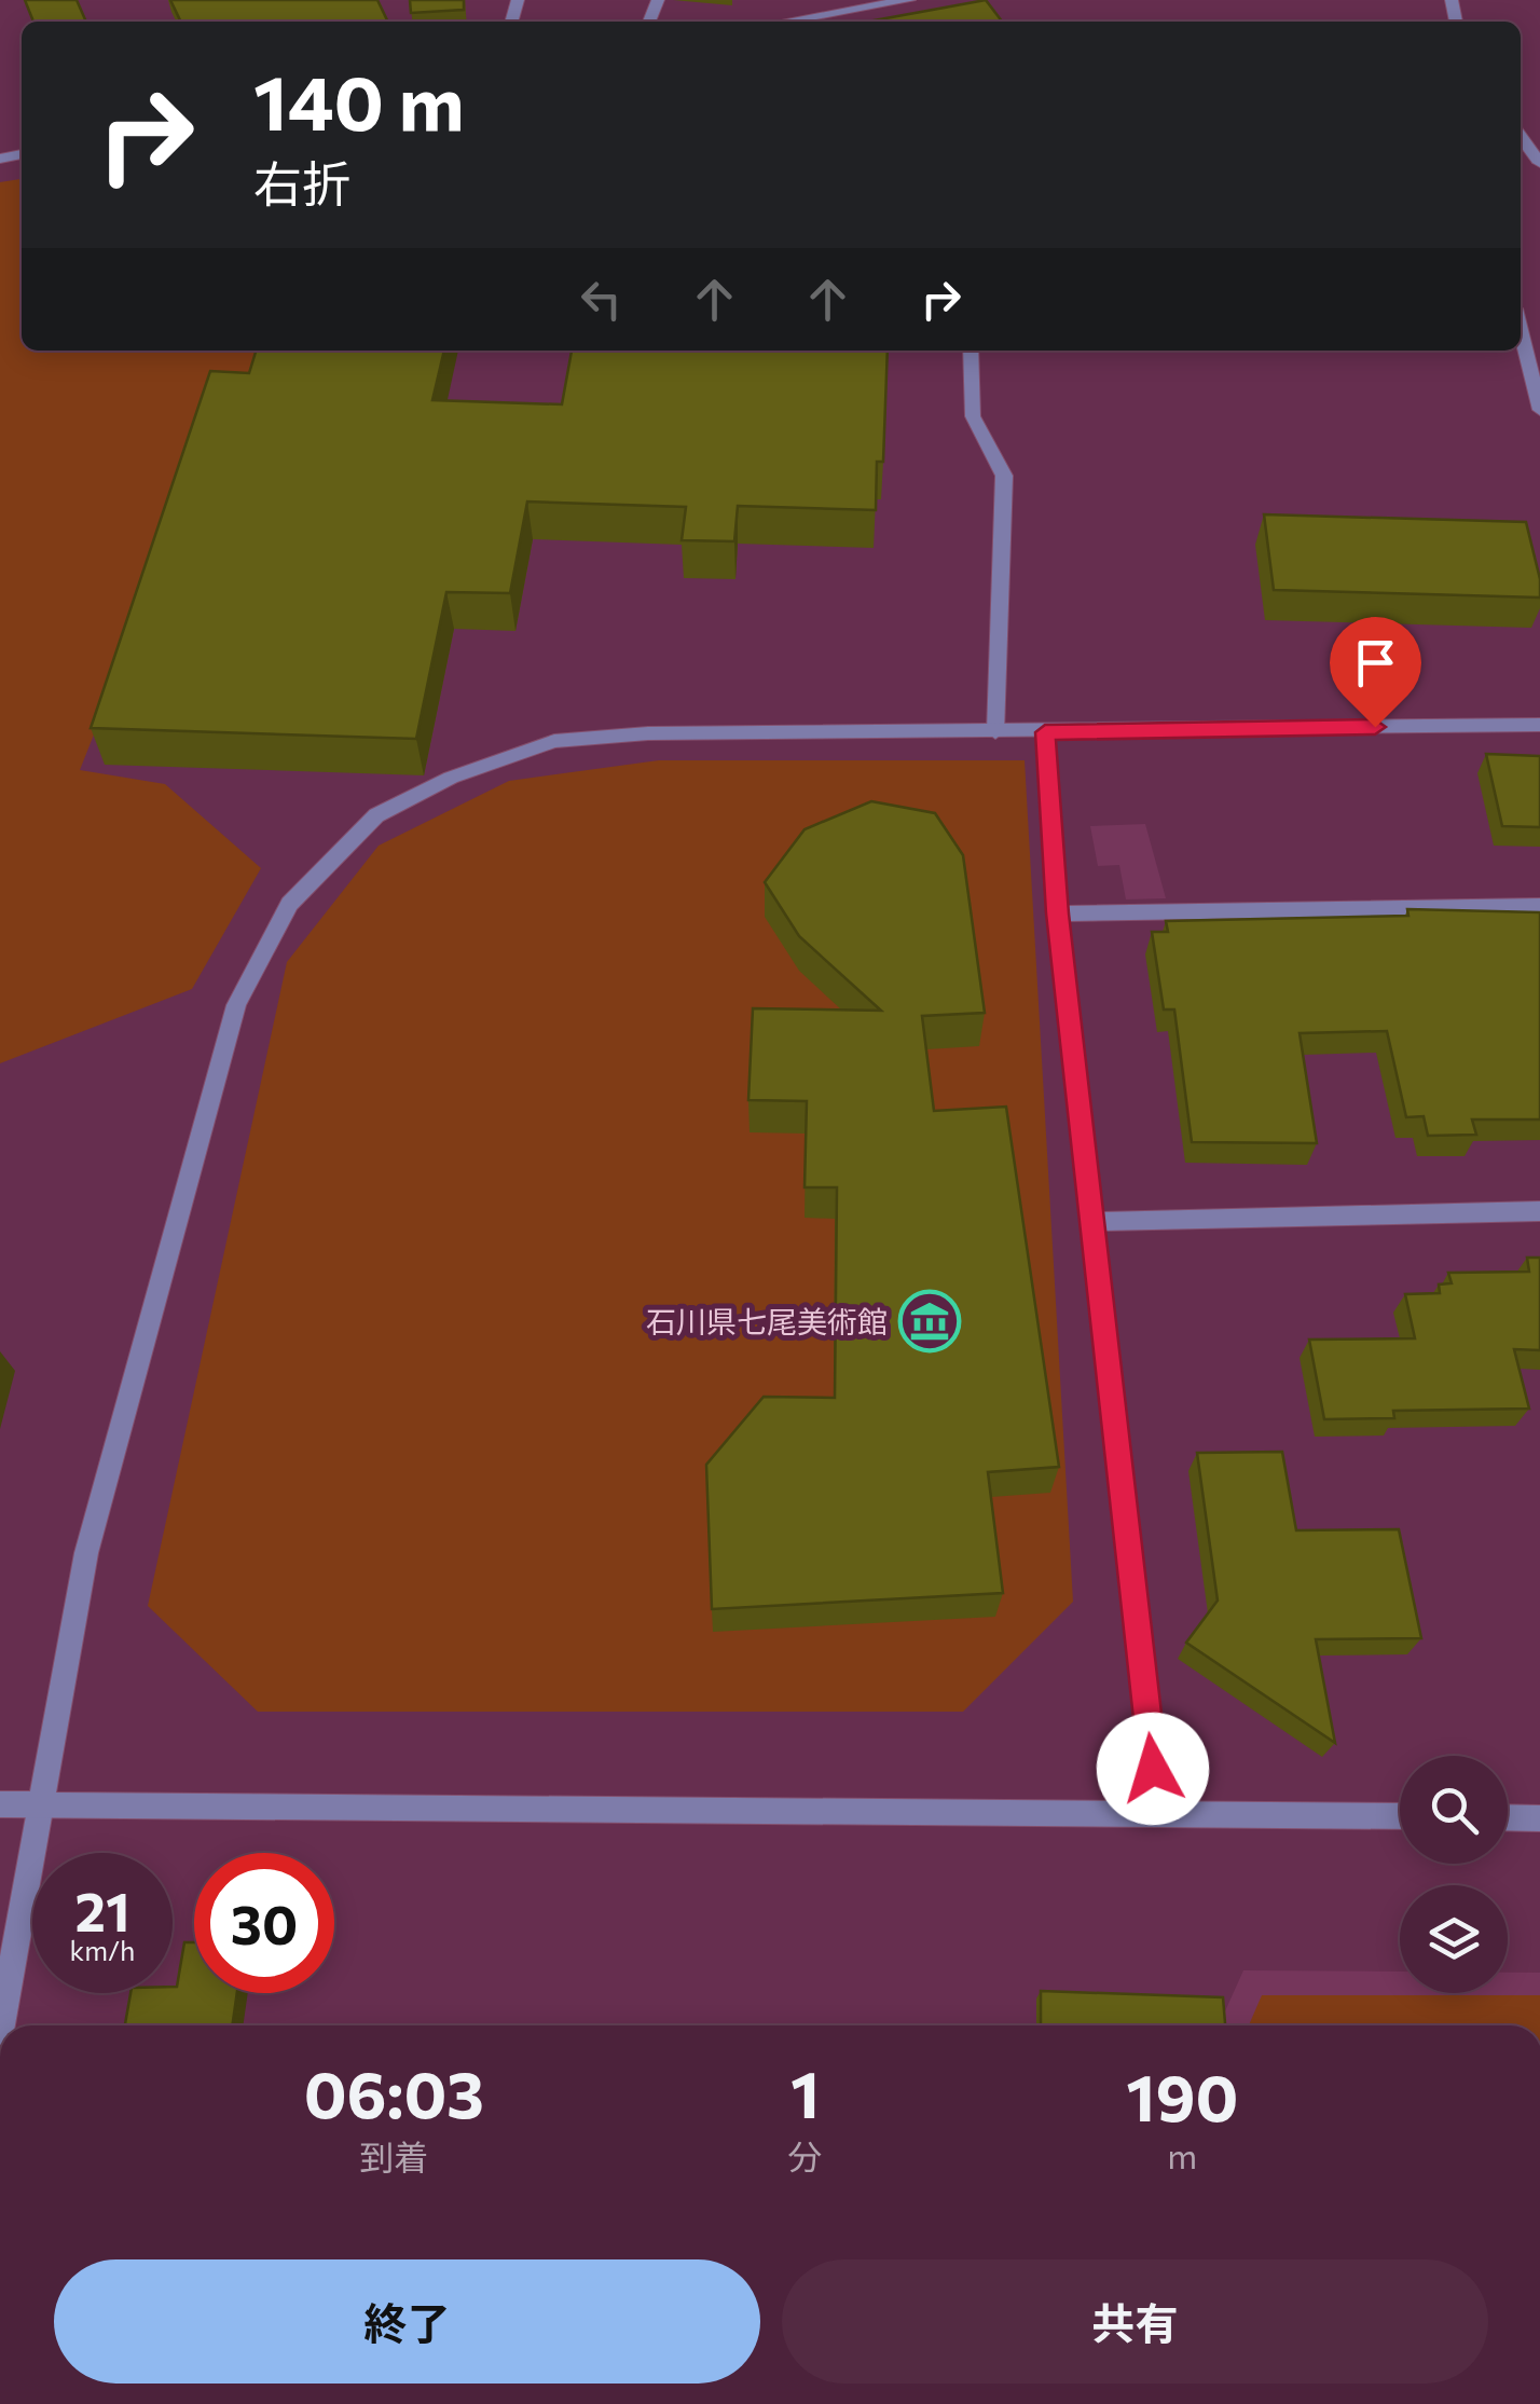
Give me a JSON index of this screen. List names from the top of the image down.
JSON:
{
  "places": {
    "museum": ["石川県七尾美術館"]
  },
  "page": {
    "turn": ["140 m", "右折"],
    "speed": "21 km/h",
    "limit": "30",
    "eta": [
      "06:03",
      "到着",
      "1",
      "分",
      "190",
      "m"
    ],
    "buttons": ["終了", "共有"]
  }
}
